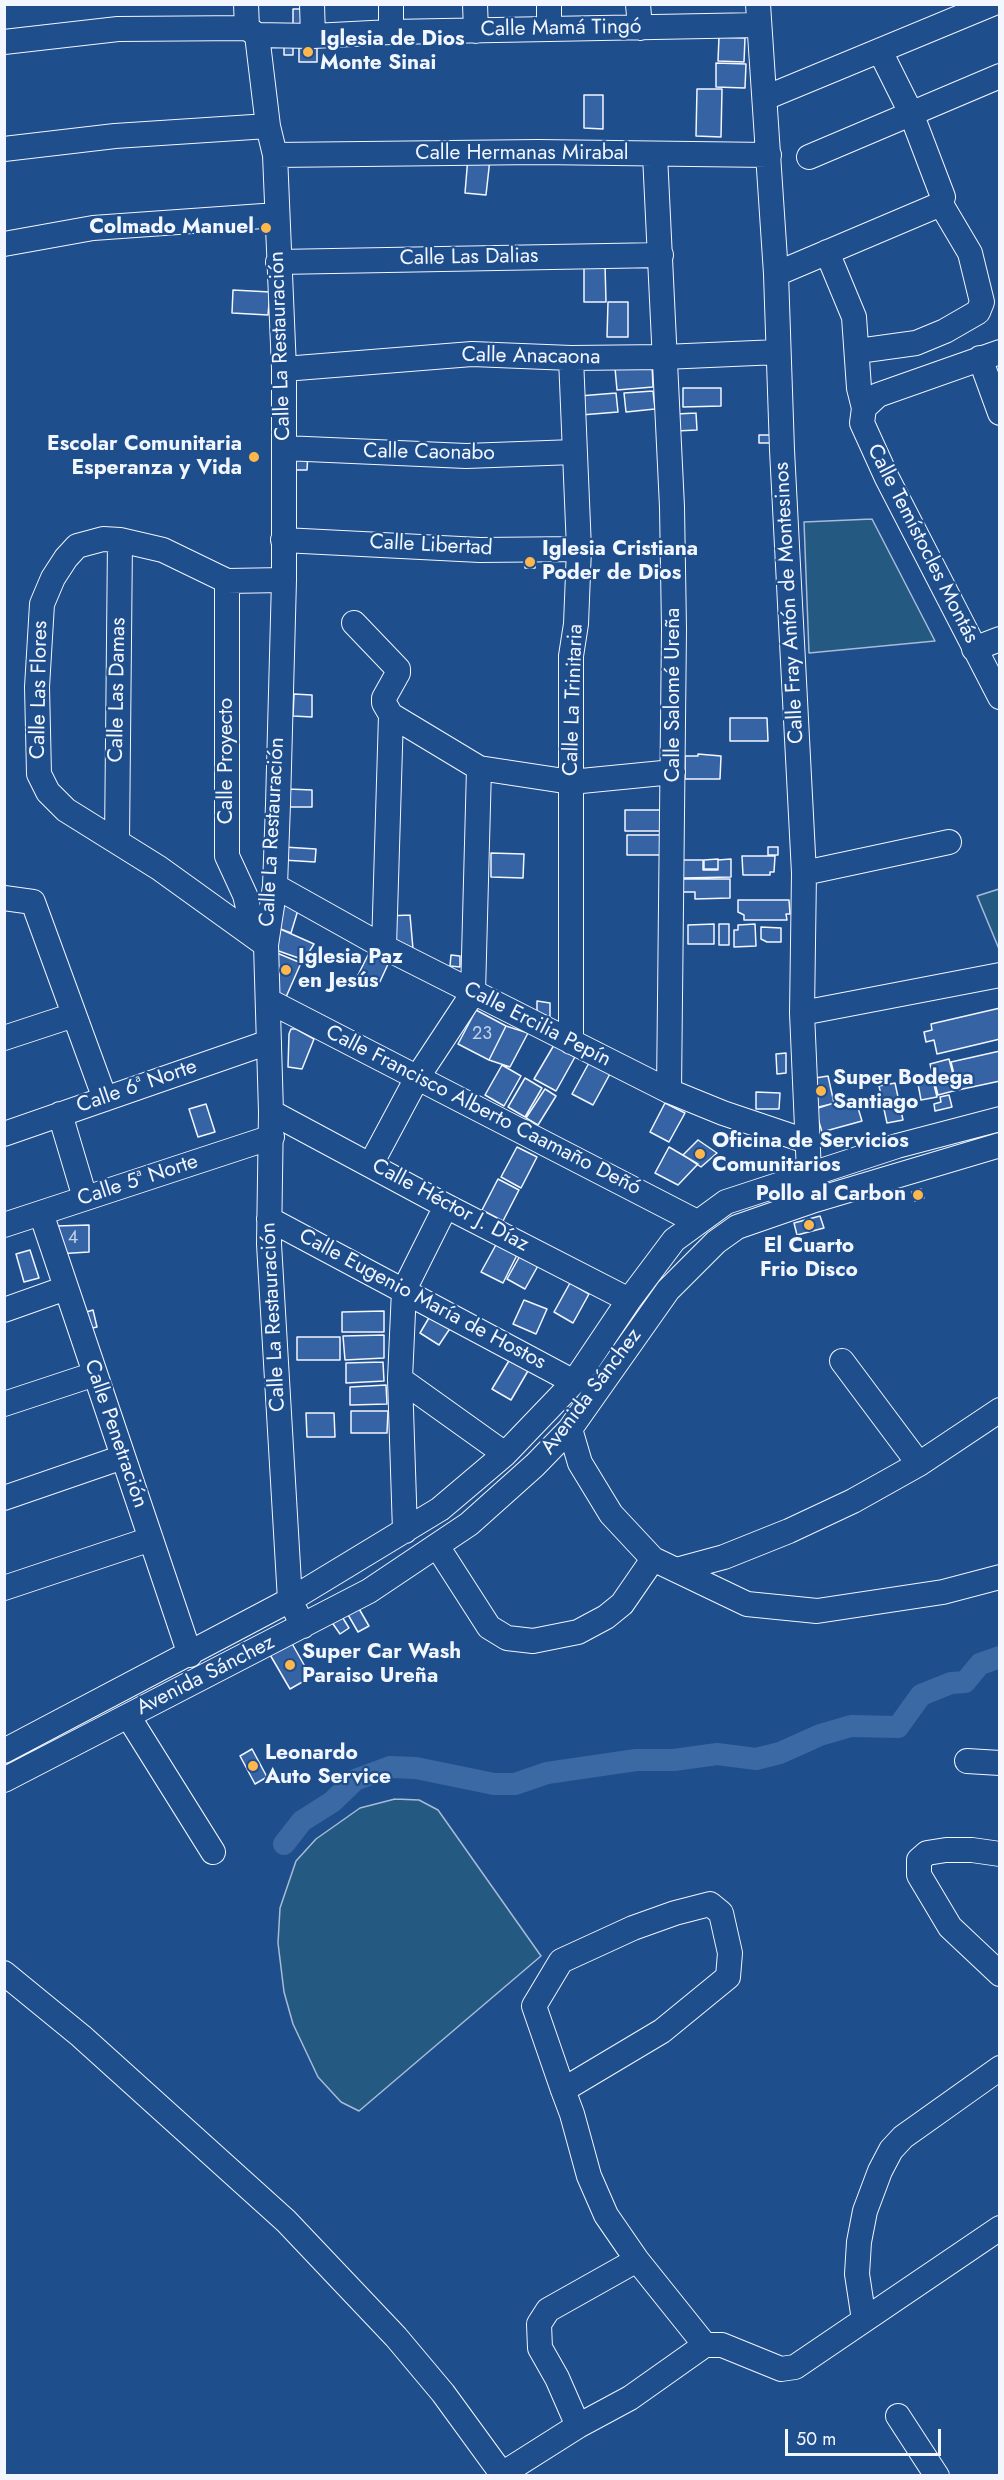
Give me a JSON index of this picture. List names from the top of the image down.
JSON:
{
  "streets": {
    "street": [
      "Calle Mamá Tingó",
      "Calle Hermanas Mirabal",
      "Calle Las Dalias",
      "Calle La Restauración",
      "Calle Anacaona",
      "Calle Caonabo",
      "Calle Temístocles Montás",
      "Calle Libertad",
      "Calle Fray Antón de Montesinos",
      "Calle Las Flores",
      "Calle Las Damas",
      "Calle Salomé Ureña",
      "Calle La Trinitaria",
      "Calle Proyecto",
      "Calle Ercilia Pepín",
      "Calle 6ª Norte",
      "Calle Francisco Alberto Caamaño Deñó",
      "Calle 5ª Norte",
      "Calle Héctor J. Díaz",
      "Calle Eugenio María de Hostos",
      "Avenida Sánchez",
      "Calle Penetración"
    ]
  },
  "crossings": [
    ["Calle Mamá Tingó", "Calle La Restauración"],
    ["Calle Mamá Tingó", "Calle Fray Antón de Montesinos"],
    ["Calle Hermanas Mirabal", "Calle La Restauración"],
    ["Calle Hermanas Mirabal", "Calle Fray Antón de Montesinos"],
    ["Calle Hermanas Mirabal", "Calle Salomé Ureña"],
    ["Calle Las Dalias", "Calle La Restauración"],
    ["Calle Las Dalias", "Calle Salomé Ureña"],
    ["Calle La Restauración", "Calle Anacaona"],
    ["Calle La Restauración", "Calle Caonabo"],
    ["Calle La Restauración", "Calle Libertad"],
    ["Calle La Restauración", "Calle Las Flores"],
    ["Calle La Restauración", "Calle Proyecto"],
    ["Calle La Restauración", "Calle Ercilia Pepín"],
    ["Calle La Restauración", "Calle 6ª Norte"],
    ["Calle La Restauración", "Calle Francisco Alberto Caamaño Deñó"],
    ["Calle La Restauración", "Calle 5ª Norte"],
    ["Calle La Restauración", "Calle Héctor J. Díaz"],
    ["Calle La Restauración", "Calle Eugenio María de Hostos"],
    ["Calle La Restauración", "Avenida Sánchez"],
    ["Calle Anacaona", "Calle Fray Antón de Montesinos"],
    ["Calle Anacaona", "Calle Salomé Ureña"],
    ["Calle Anacaona", "Calle La Trinitaria"],
    ["Calle Caonabo", "Calle La Trinitaria"],
    ["Calle Libertad", "Calle La Trinitaria"],
    ["Calle Fray Antón de Montesinos", "Calle Ercilia Pepín"],
    ["Calle Fray Antón de Montesinos", "Avenida Sánchez"],
    ["Calle Las Flores", "Calle Las Damas"],
    ["Calle Las Flores", "Calle Proyecto"],
    ["Calle Salomé Ureña", "Calle Ercilia Pepín"],
    ["Calle La Trinitaria", "Calle Ercilia Pepín"],
    ["Calle Francisco Alberto Caamaño Deñó", "Avenida Sánchez"],
    ["Calle 5ª Norte", "Calle Penetración"],
    ["Calle Héctor J. Díaz", "Avenida Sánchez"],
    ["Calle Eugenio María de Hostos", "Avenida Sánchez"],
    ["Avenida Sánchez", "Calle Penetración"]
  ],
  "places": [
    "Iglesia de Dios Monte Sinai",
    "Colmado Manuel",
    "Escolar Comunitaria Esperanza y Vida",
    "Iglesia Cristiana Poder de Dios",
    "Iglesia Paz en Jesús",
    "Super Bodega Santiago",
    "Oficina de Servicios Comunitarios",
    "Pollo al Carbon",
    "El Cuarto Frio Disco",
    "Super Car Wash Paraiso Ureña",
    "Leonardo Auto Service"
  ],
  "house_numbers": ["23", "4"],
  "scale_bar": "50 m"
}
